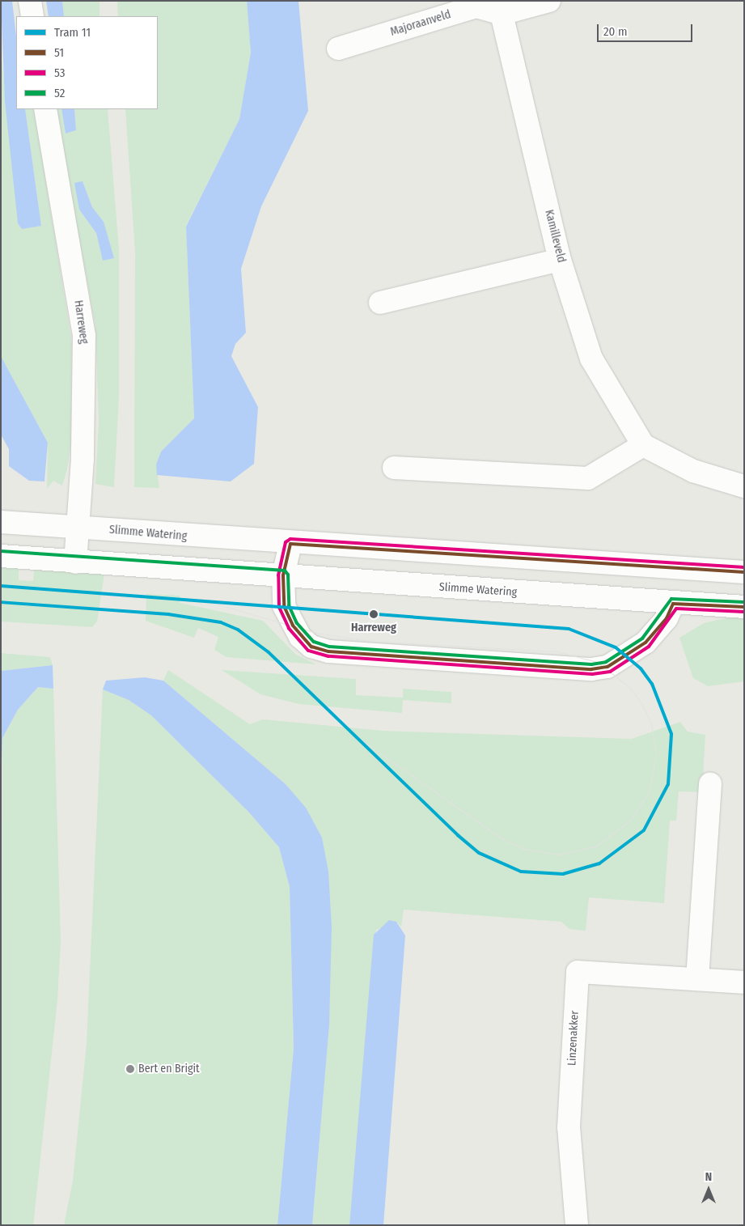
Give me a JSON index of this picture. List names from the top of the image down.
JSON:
{
  "streets": {
    "street": [
      "Majoraanveld",
      "Kamilleveld",
      "Harreweg",
      "Slimme Watering",
      "Linzenakker"
    ]
  },
  "crossings": [
    ["Majoraanveld", "Kamilleveld"],
    ["Harreweg", "Slimme Watering"]
  ],
  "places": ["Harreweg", "Bert en Brigit"],
  "lines": [
    "transit line 53",
    "transit line 51",
    "transit line 52",
    "tram line 11"
  ],
  "legend": [
    "Tram 11",
    "51",
    "53",
    "52"
  ],
  "scale_bar": "20 m",
  "north": "top"
}
